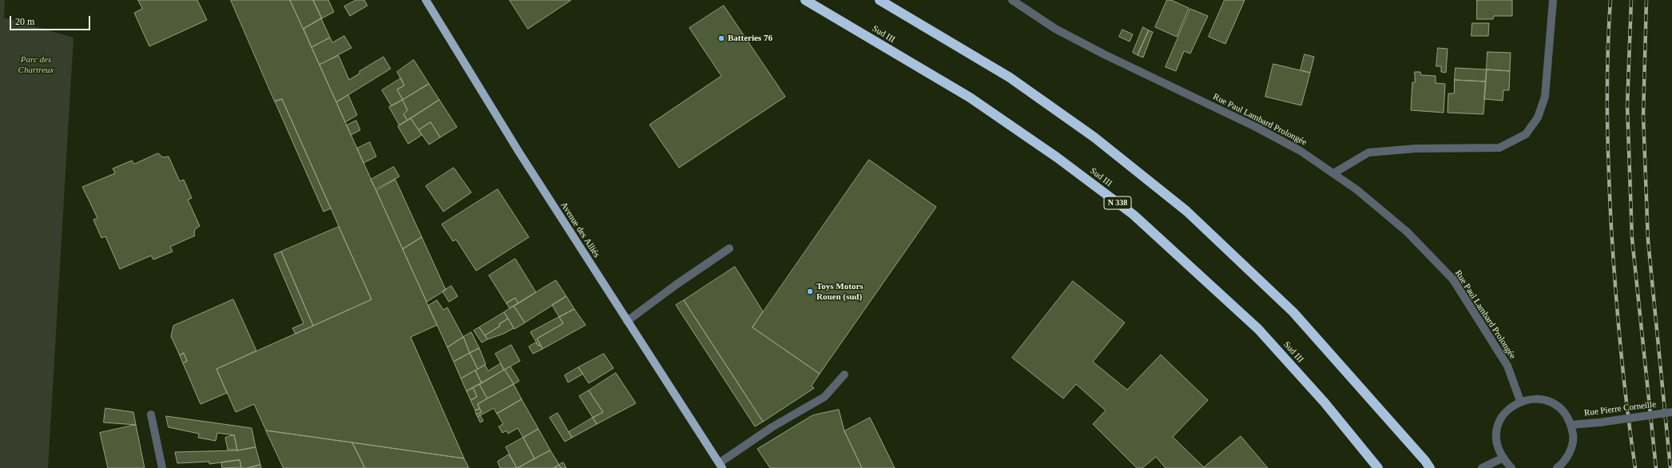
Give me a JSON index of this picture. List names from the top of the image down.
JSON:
{
  "streets": {
    "highway": ["Sud III", "N 338"],
    "main road": ["Avenue des Alliés"],
    "street": ["Rue Paul Lambard Prolongée", "Rue Pierre Corneille"]
  },
  "parks": ["Parc des Chartreux"],
  "places": ["Batteries 76", "Toys Motors Rouen (sud)"],
  "scale_bar": "20 m"
}
